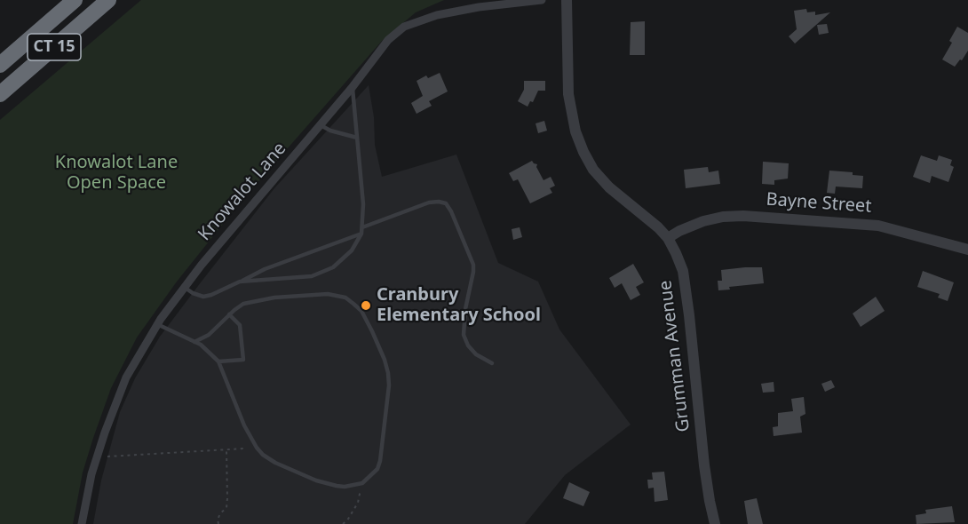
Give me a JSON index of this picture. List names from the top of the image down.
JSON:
{
  "streets": {
    "highway": ["CT 15"],
    "street": ["Knowalot Lane", "Bayne Street", "Grumman Avenue"]
  },
  "crossings": [
    ["Bayne Street", "Grumman Avenue"]
  ],
  "parks": ["Knowalot Lane Open Space"],
  "places": ["Cranbury Elementary School"]
}
